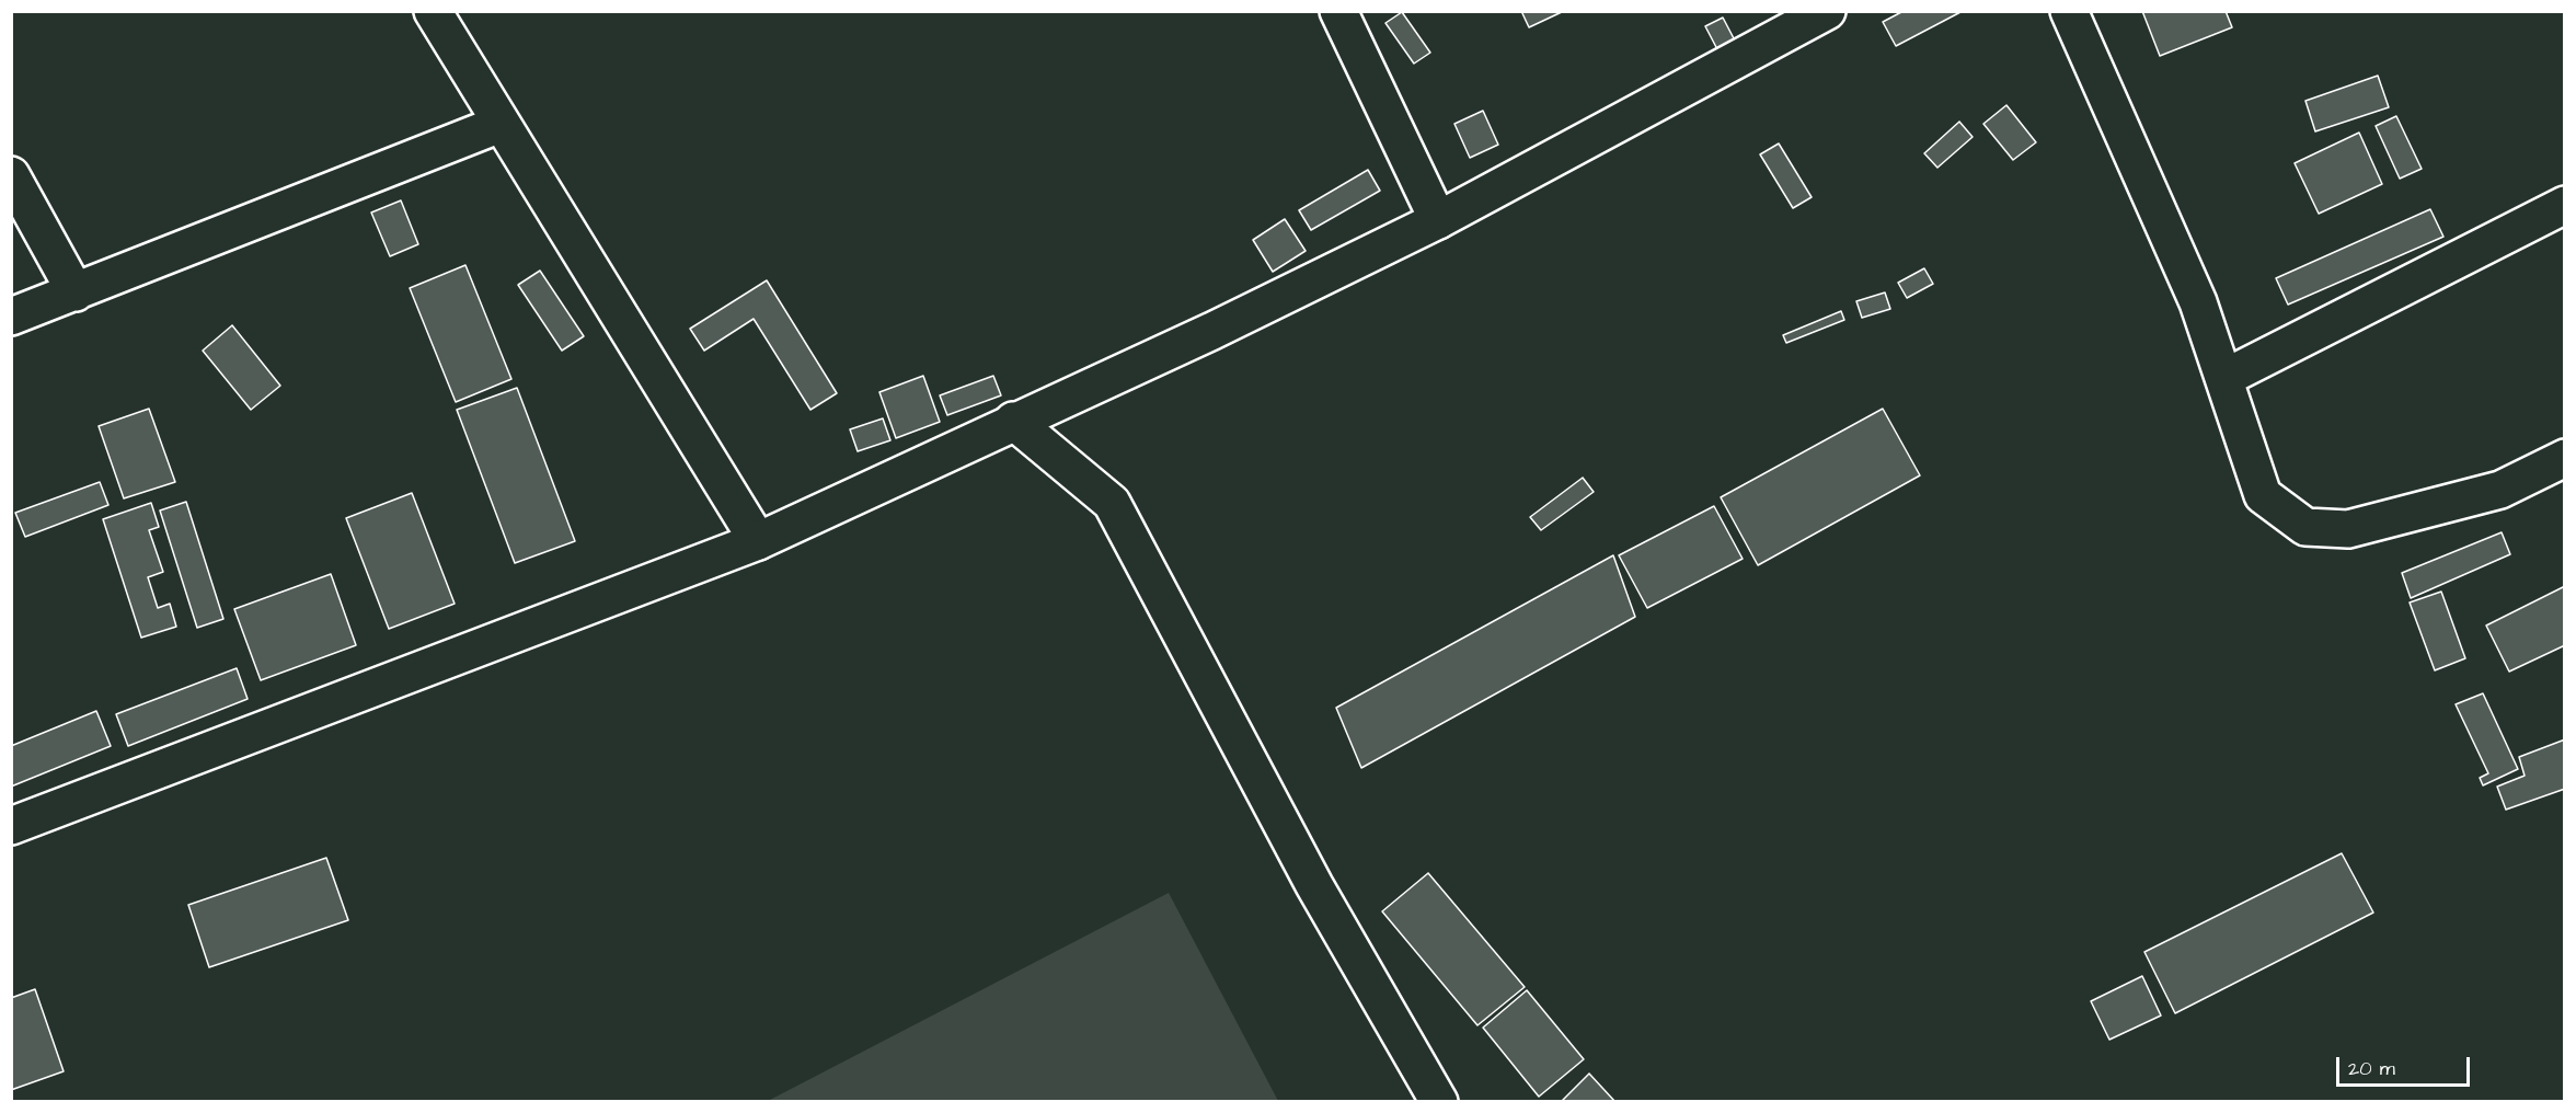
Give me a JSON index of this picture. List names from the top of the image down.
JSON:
{
  "scale_bar": "20 m"
}
